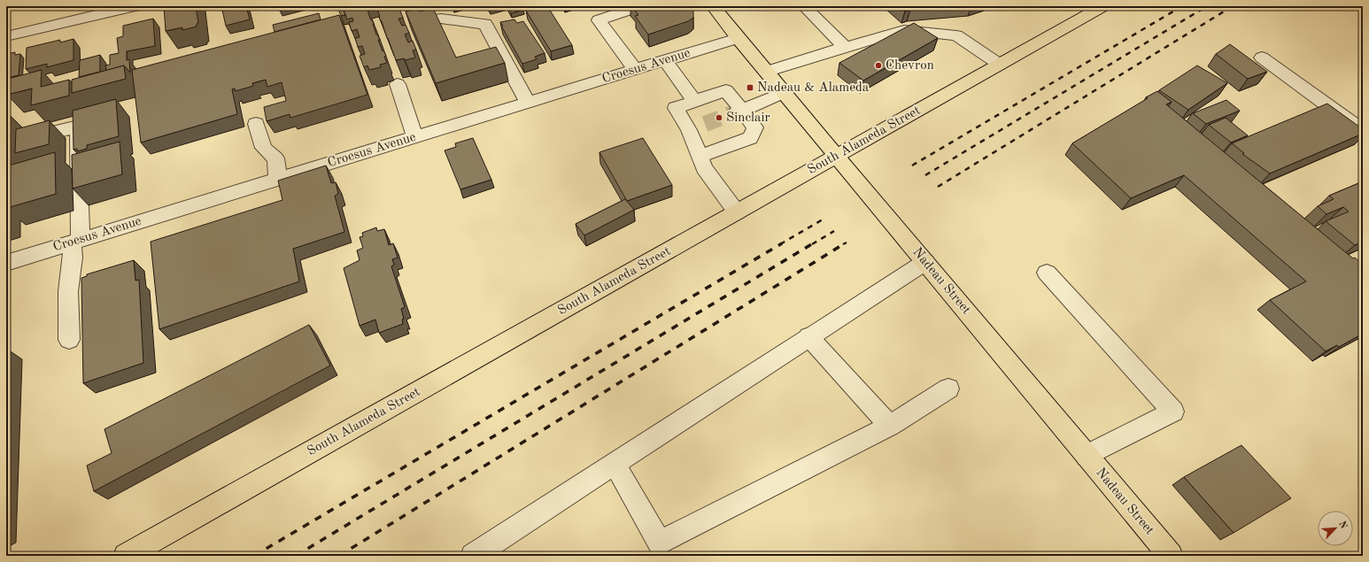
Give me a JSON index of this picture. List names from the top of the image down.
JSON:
{
  "streets": {
    "main road": ["South Alameda Street", "Nadeau Street"],
    "street": ["Croesus Avenue"]
  },
  "crossings": [
    ["Croesus Avenue", "Nadeau Street"],
    ["South Alameda Street", "Nadeau Street"]
  ],
  "places": {
    "other": ["Chevron", "Sinclair"],
    "transit": ["Nadeau & Alameda"]
  },
  "north": "top right"
}
